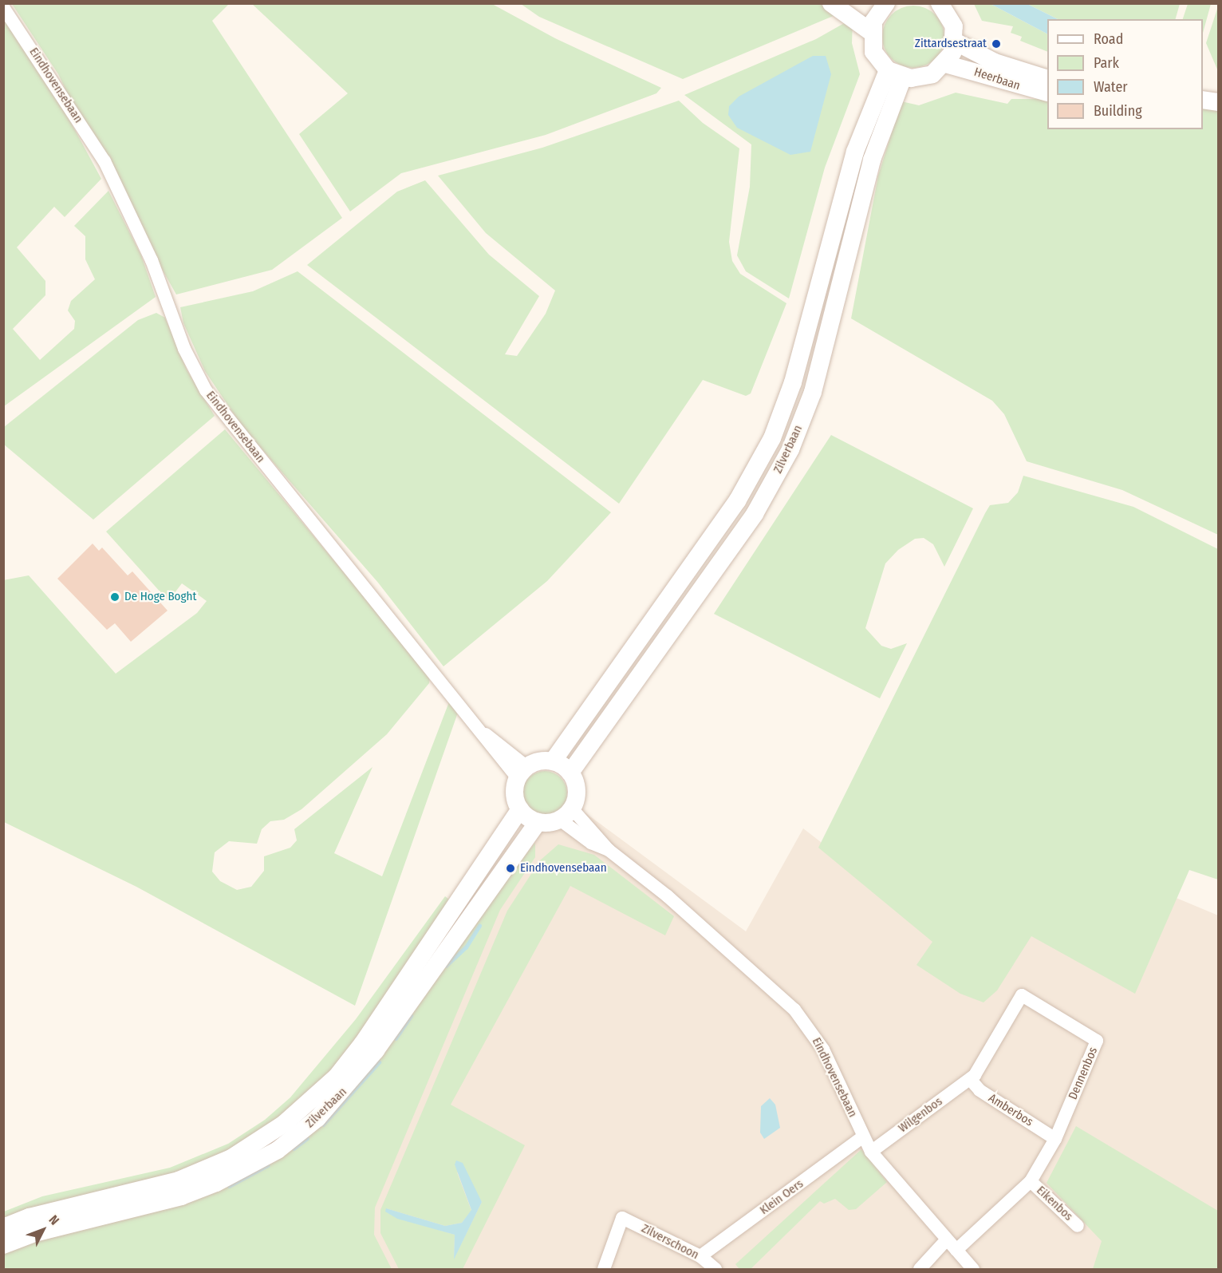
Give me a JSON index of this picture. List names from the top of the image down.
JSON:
{
  "streets": {
    "main road": ["Heerbaan", "Zilverbaan"],
    "street": [
      "Eindhovensebaan",
      "Dennenbos",
      "Amberbos",
      "Wilgenbos",
      "Klein Oers",
      "Eikenbos",
      "Zilverschoon"
    ]
  },
  "crossings": [
    ["Eindhovensebaan", "Zilverbaan"],
    ["Eindhovensebaan", "Dennenbos"],
    ["Eindhovensebaan", "Wilgenbos"],
    ["Eindhovensebaan", "Klein Oers"],
    ["Dennenbos", "Amberbos"],
    ["Dennenbos", "Wilgenbos"],
    ["Dennenbos", "Eikenbos"],
    ["Amberbos", "Wilgenbos"],
    ["Klein Oers", "Zilverschoon"]
  ],
  "places": ["Zittardsestraat", "De Hoge Boght", "Eindhovensebaan"],
  "legend": [
    "Road",
    "Park",
    "Water",
    "Building"
  ],
  "north": "top right"
}
